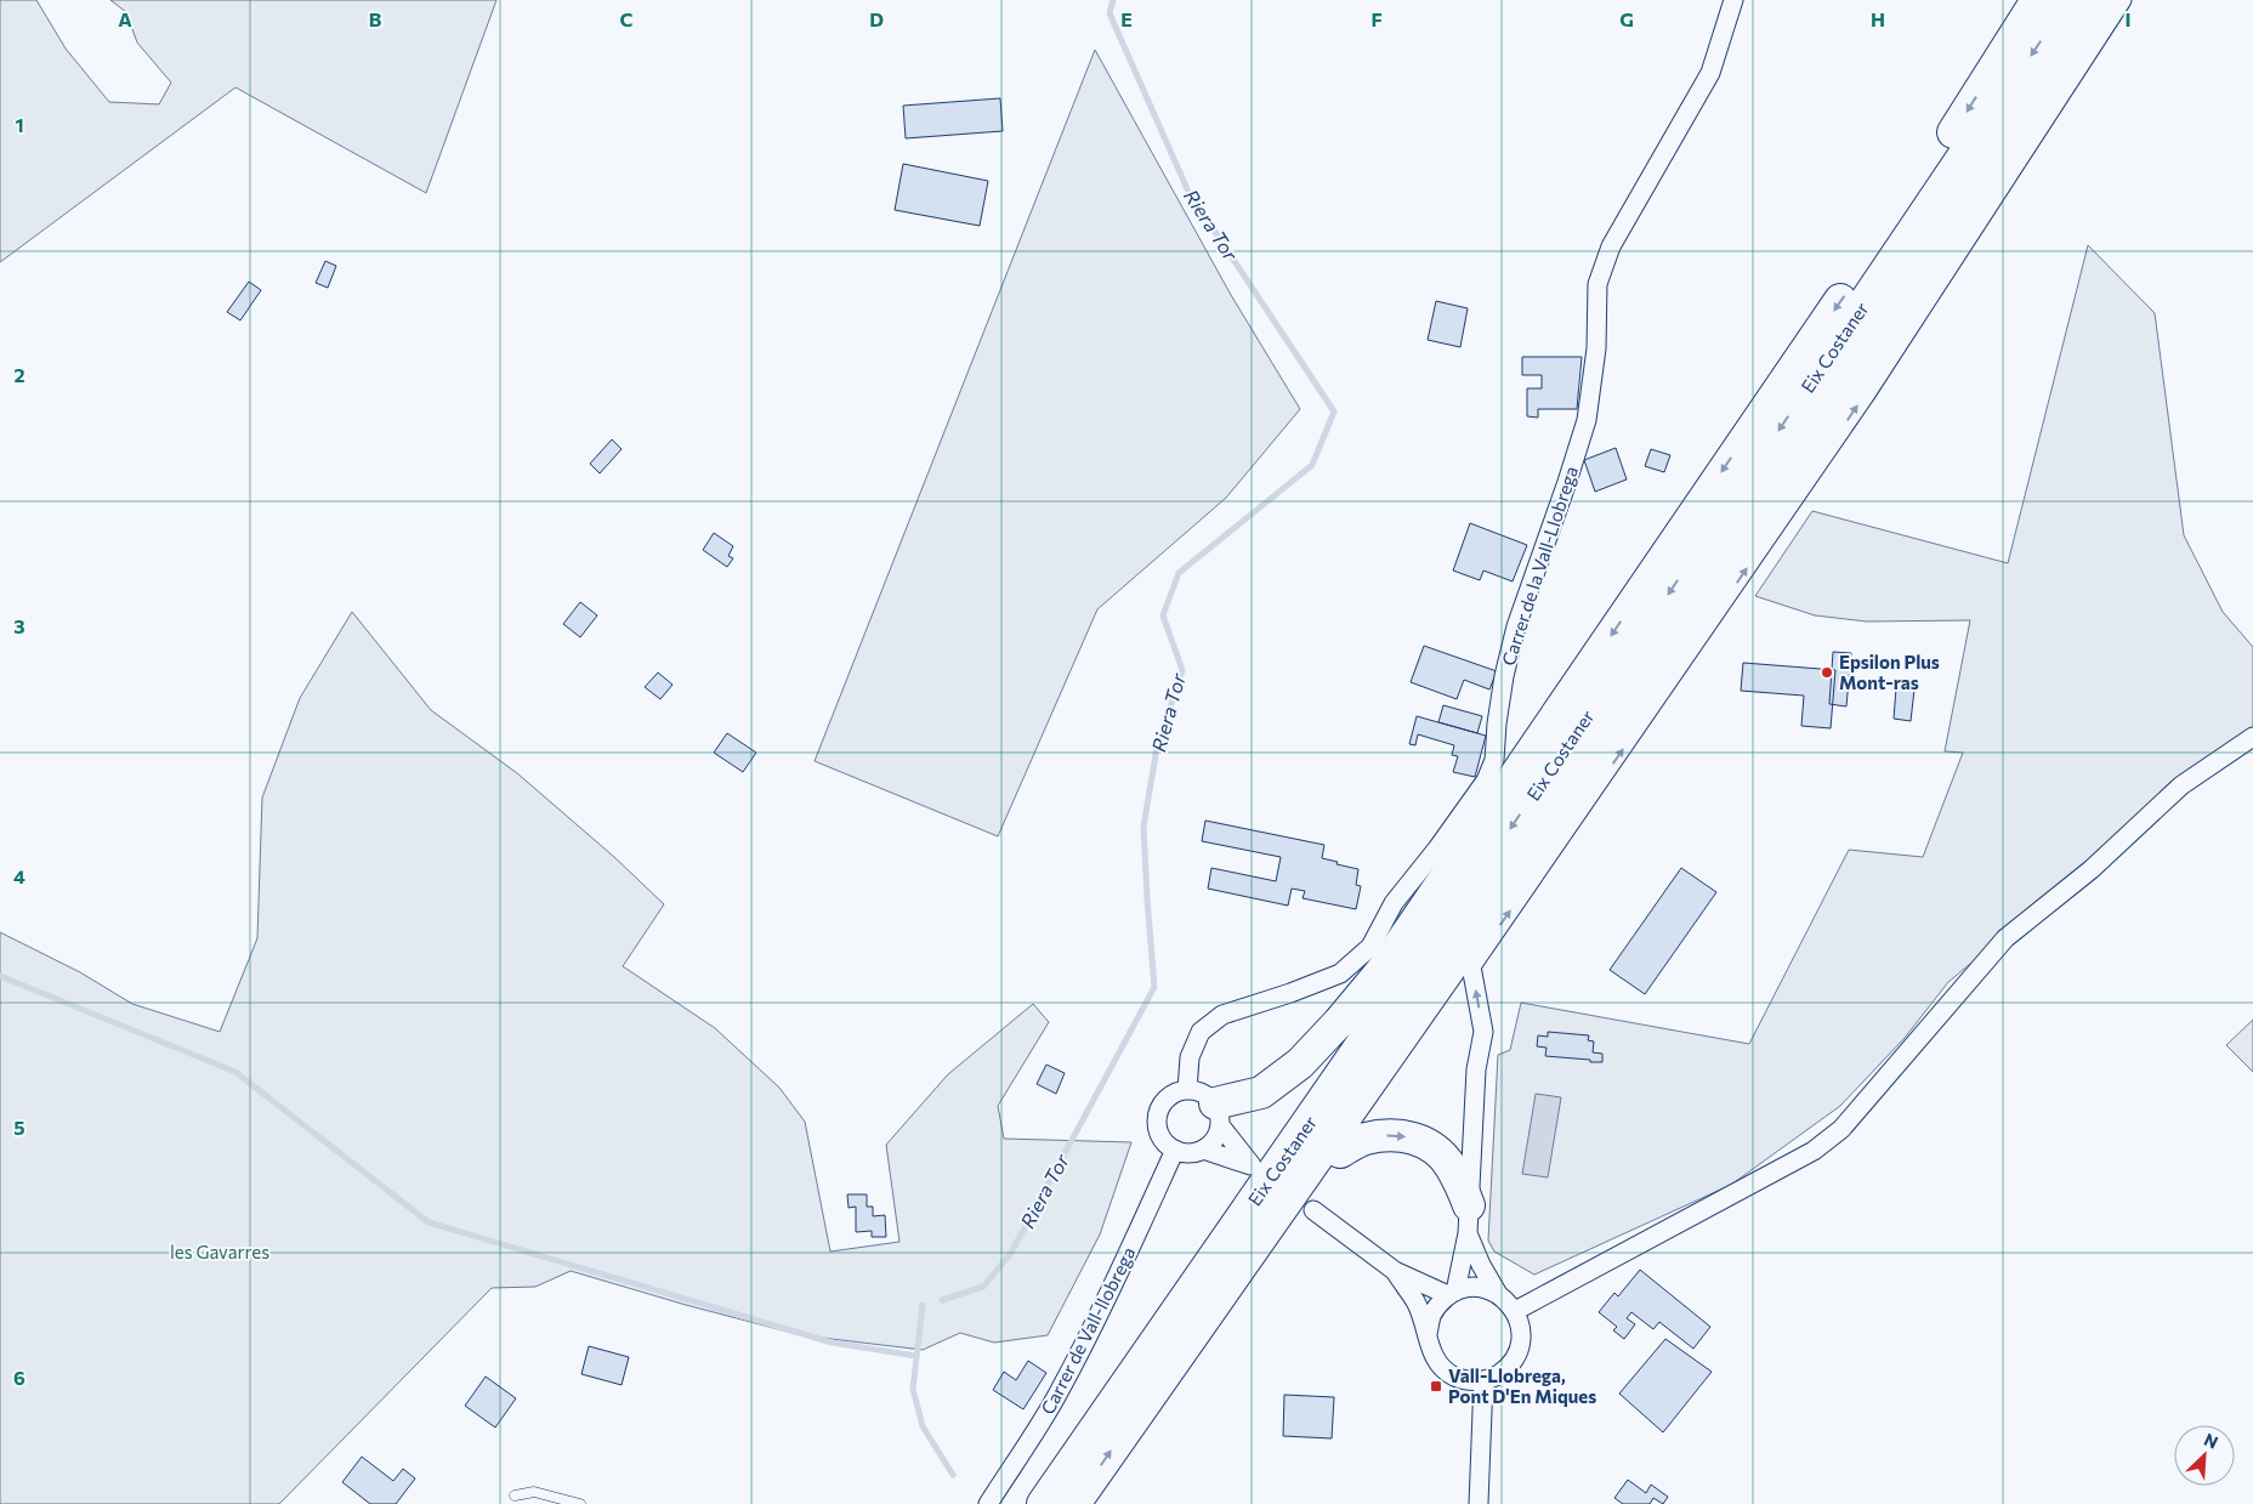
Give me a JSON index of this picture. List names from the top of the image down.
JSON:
{
  "streets": {
    "highway": ["Eix Costaner"],
    "street": ["Carrer de la Vall-Llobrega", "Carrer de Vall-llobrega"]
  },
  "crossings": [
    ["Carrer de la Vall-Llobrega", "Carrer de Vall-llobrega"]
  ],
  "water": ["Riera Tor"],
  "parks": ["les Gavarres"],
  "places": {
    "other": ["Epsilon Plus Mont-ras"],
    "transit": ["Vall-Llobrega, Pont D'En Miques"]
  },
  "north": "top right",
  "grid": {
    "columns": [
      "A",
      "B",
      "C",
      "D",
      "E",
      "F",
      "G",
      "H",
      "I"
    ],
    "rows": [
      "1",
      "2",
      "3",
      "4",
      "5",
      "6"
    ]
  }
}
